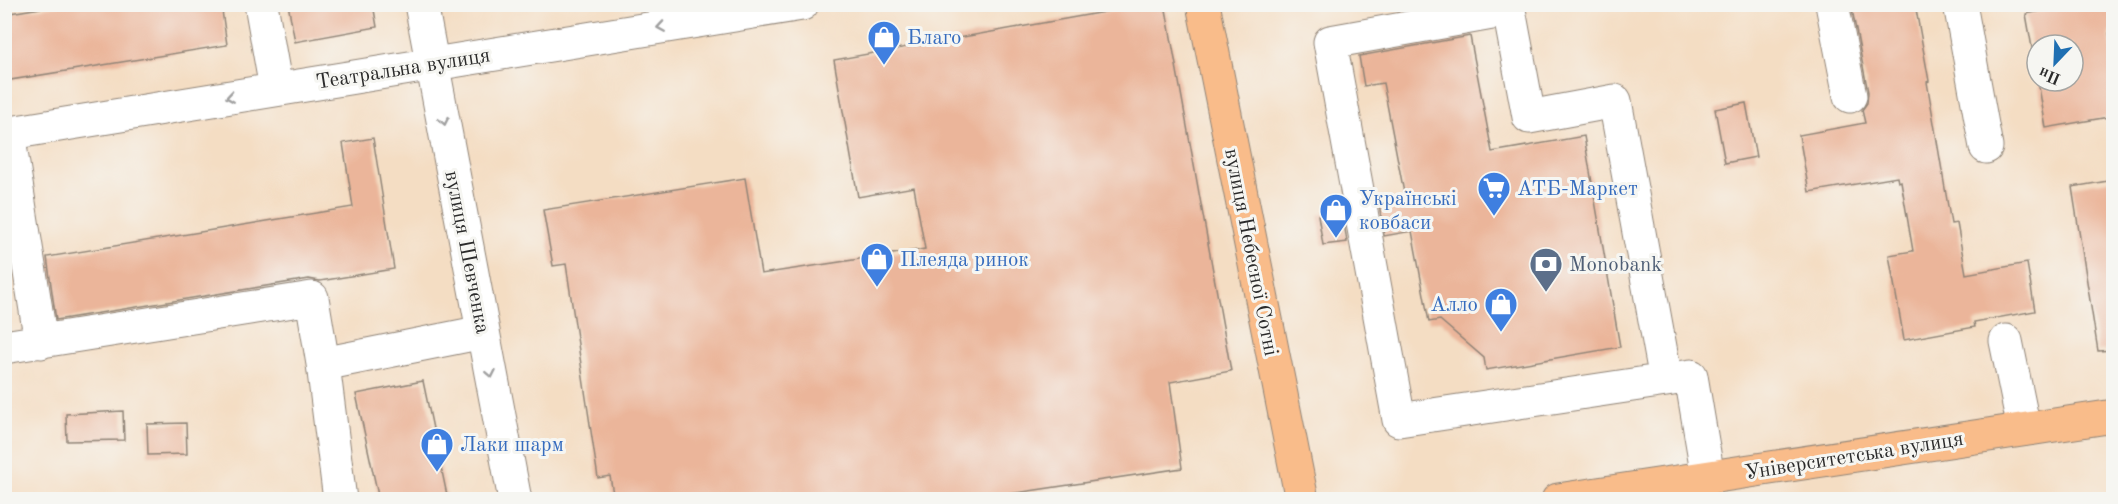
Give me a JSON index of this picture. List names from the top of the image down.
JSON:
{
  "streets": {
    "main road": ["вулиця Небесної Сотні", "Університетська вулиця"],
    "street": ["Театральна вулиця", "вулиця Шевченка"]
  },
  "crossings": [
    ["Театральна вулиця", "вулиця Шевченка"]
  ],
  "one_way": ["Театральна вулиця"],
  "places": {
    "shop": [
      "Благо",
      "Українські ковбаси",
      "Плеяда ринок",
      "Алло",
      "Лаки шарм"
    ],
    "supermarket": ["АТБ-Маркет"],
    "bank": ["Monobank"]
  },
  "north": "bottom left"
}
